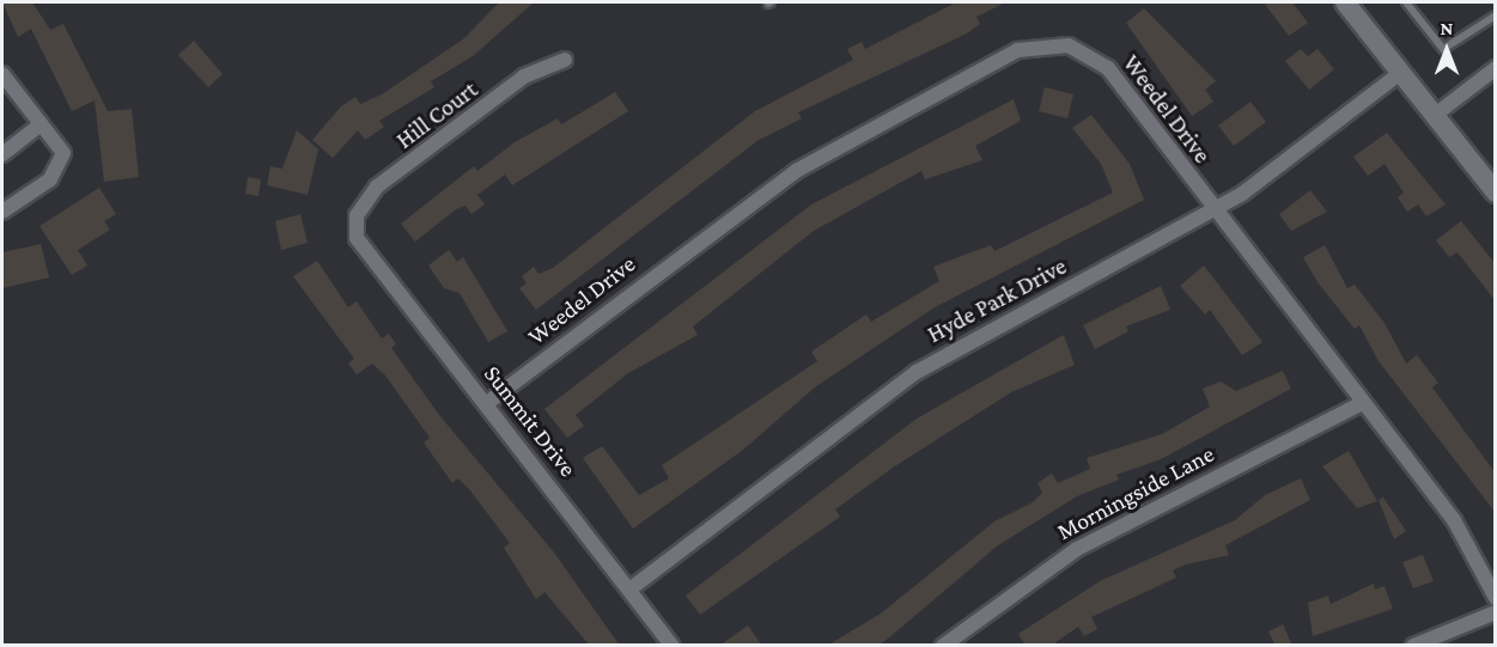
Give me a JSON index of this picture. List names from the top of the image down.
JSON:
{
  "streets": {
    "street": [
      "Weedel Drive",
      "Hill Court",
      "Hyde Park Drive",
      "Summit Drive",
      "Morningside Lane"
    ]
  },
  "crossings": [
    ["Weedel Drive", "Hyde Park Drive"],
    ["Weedel Drive", "Summit Drive"],
    ["Weedel Drive", "Morningside Lane"],
    ["Hill Court", "Summit Drive"],
    ["Hyde Park Drive", "Summit Drive"]
  ],
  "north": "top"
}
